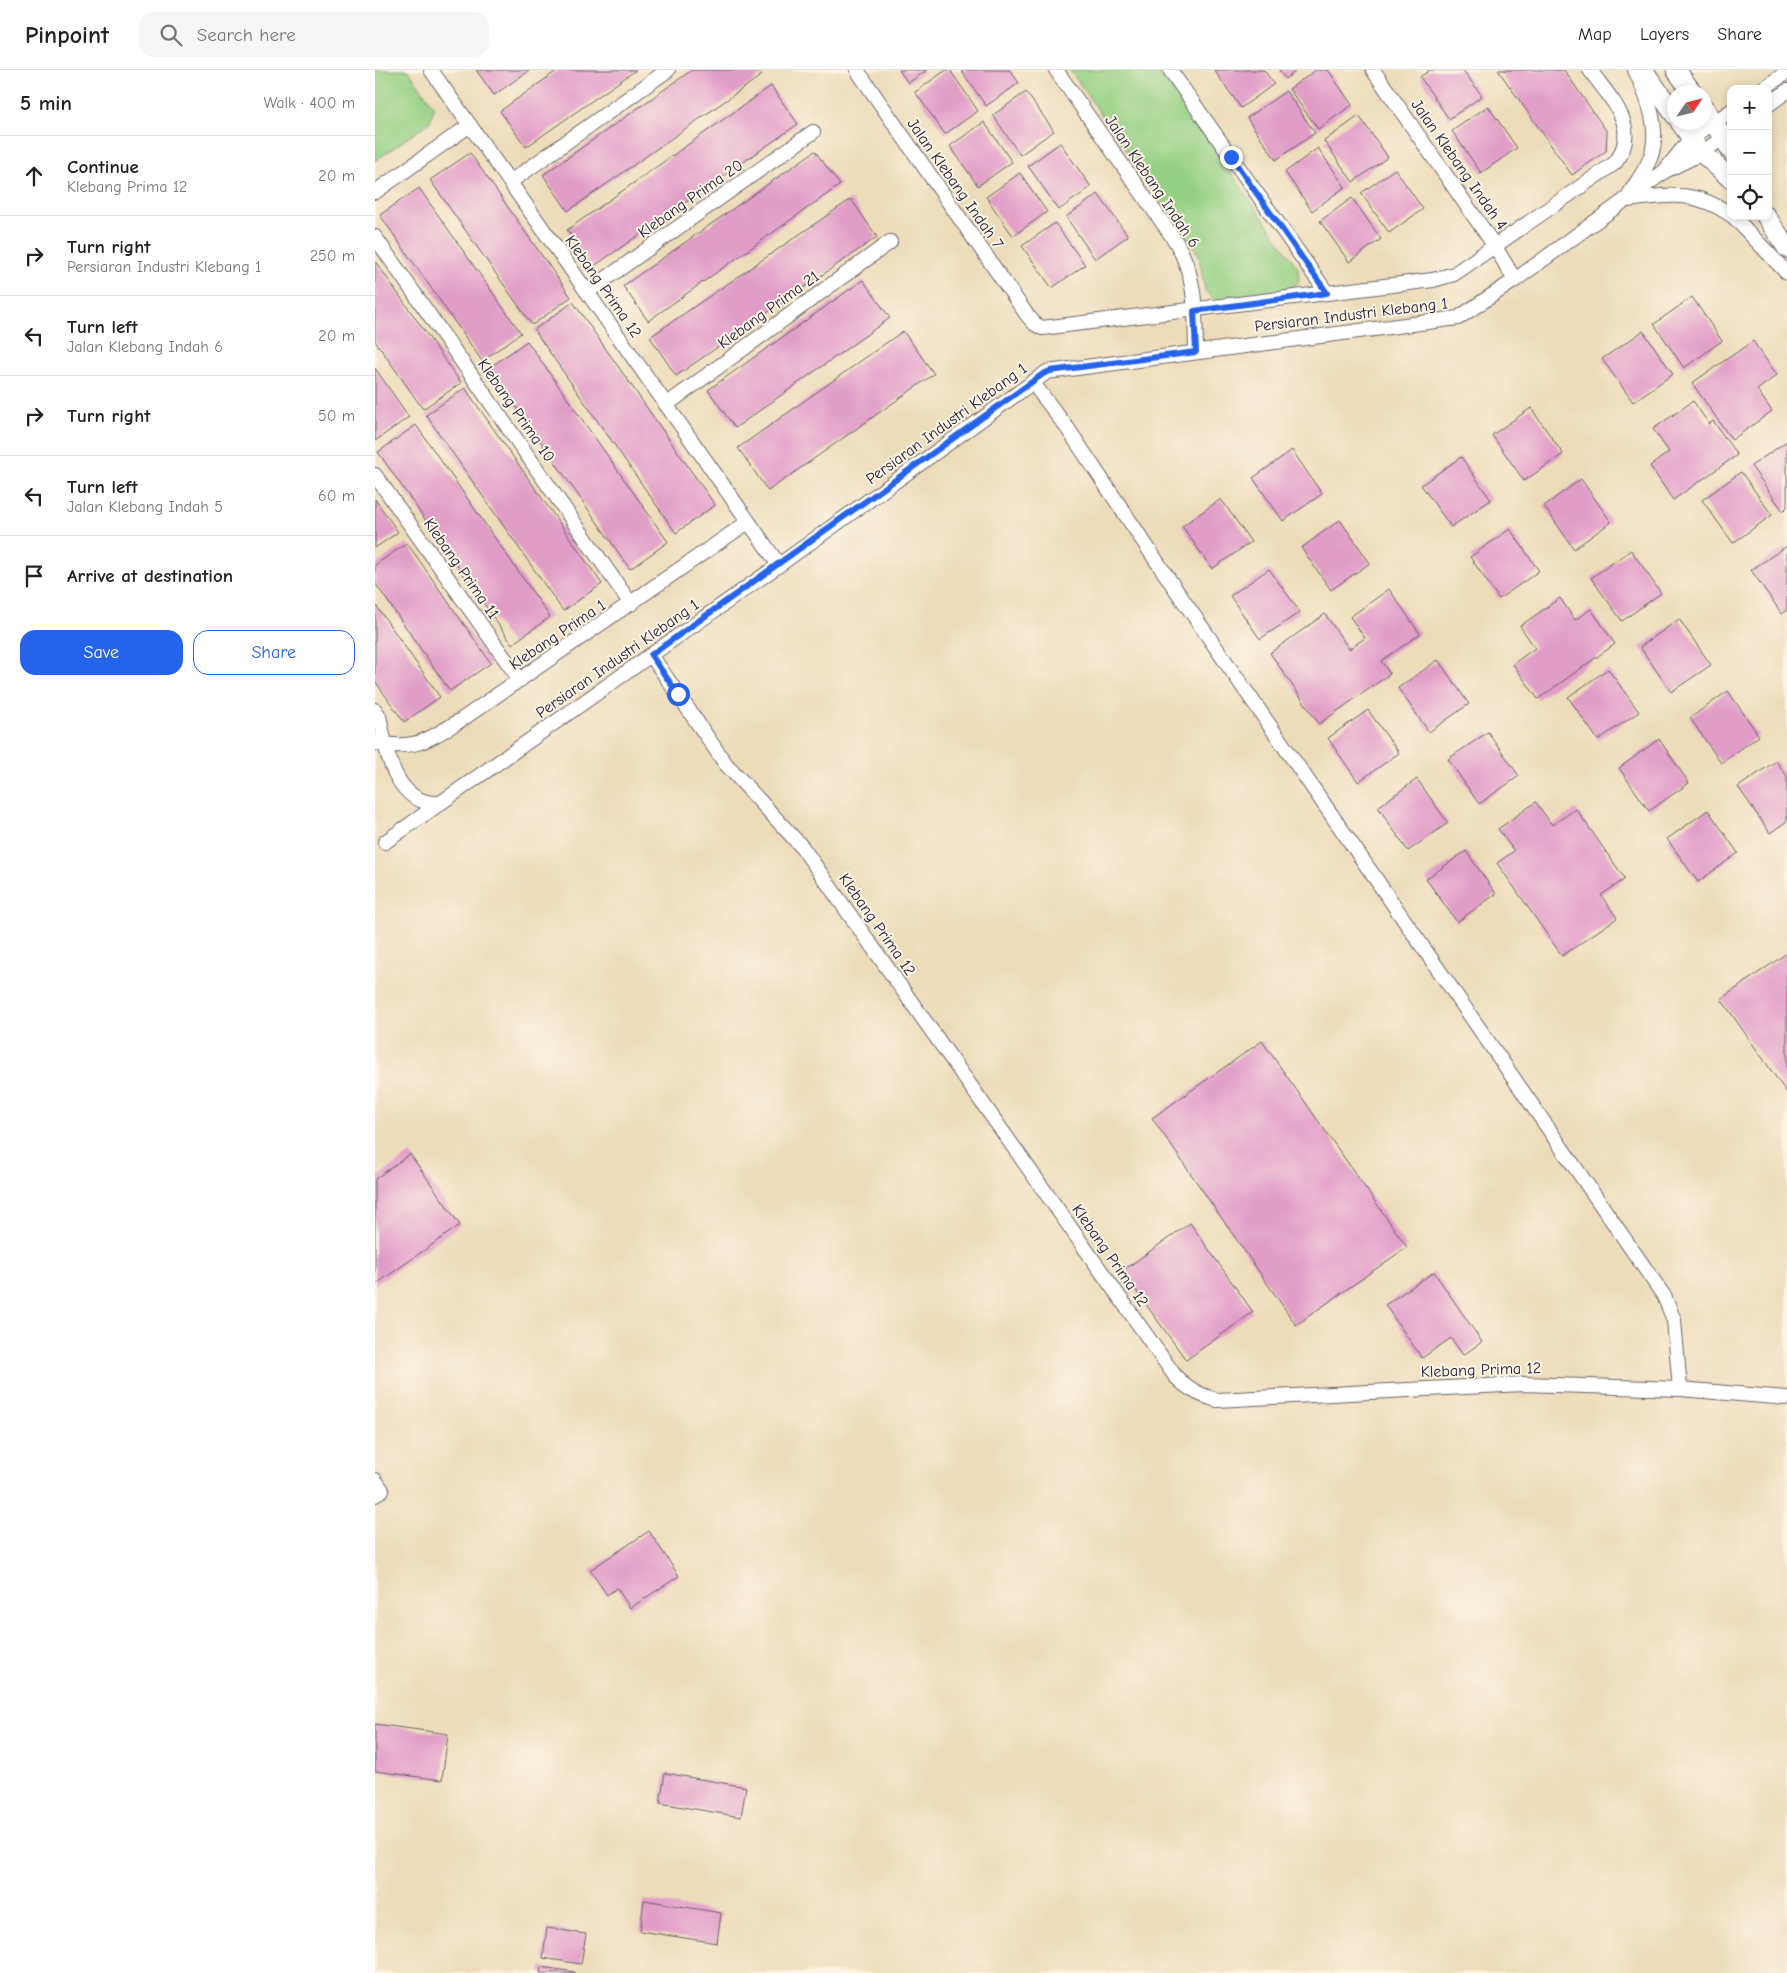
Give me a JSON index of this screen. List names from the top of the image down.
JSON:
{
  "streets": {
    "street": [
      "Jalan Klebang Indah 4",
      "Jalan Klebang Indah 6",
      "Jalan Klebang Indah 7",
      "Klebang Prima 20",
      "Klebang Prima 12",
      "Klebang Prima 21",
      "Persiaran Industri Klebang 1",
      "Klebang Prima 10",
      "Klebang Prima 11",
      "Klebang Prima 1"
    ]
  },
  "crossings": [
    ["Jalan Klebang Indah 4", "Persiaran Industri Klebang 1"],
    ["Jalan Klebang Indah 6", "Jalan Klebang Indah 7"],
    ["Jalan Klebang Indah 6", "Persiaran Industri Klebang 1"],
    ["Klebang Prima 20", "Klebang Prima 12"],
    ["Klebang Prima 12", "Klebang Prima 21"],
    ["Klebang Prima 12", "Persiaran Industri Klebang 1"],
    ["Klebang Prima 12", "Klebang Prima 1"],
    ["Klebang Prima 10", "Klebang Prima 1"],
    ["Klebang Prima 11", "Klebang Prima 1"]
  ],
  "north": "top right",
  "page": {
    "header": "Pinpoint",
    "search": "Search here",
    "nav": ["Map", "Layers", "Share"],
    "heading": ["5 min", "Walk · 400 m"],
    "map_buttons": ["+", "−"],
    "list": [
      ["Continue", "Klebang Prima 12", "20 m"],
      ["Turn right", "Persiaran Industri Klebang 1", "250 m"],
      ["Turn left", "Jalan Klebang Indah 6", "20 m"],
      ["Turn right", "50 m"],
      ["Turn left", "Jalan Klebang Indah 5", "60 m"],
      "Arrive at destination"
    ],
    "buttons": ["Save", "Share"]
  }
}
